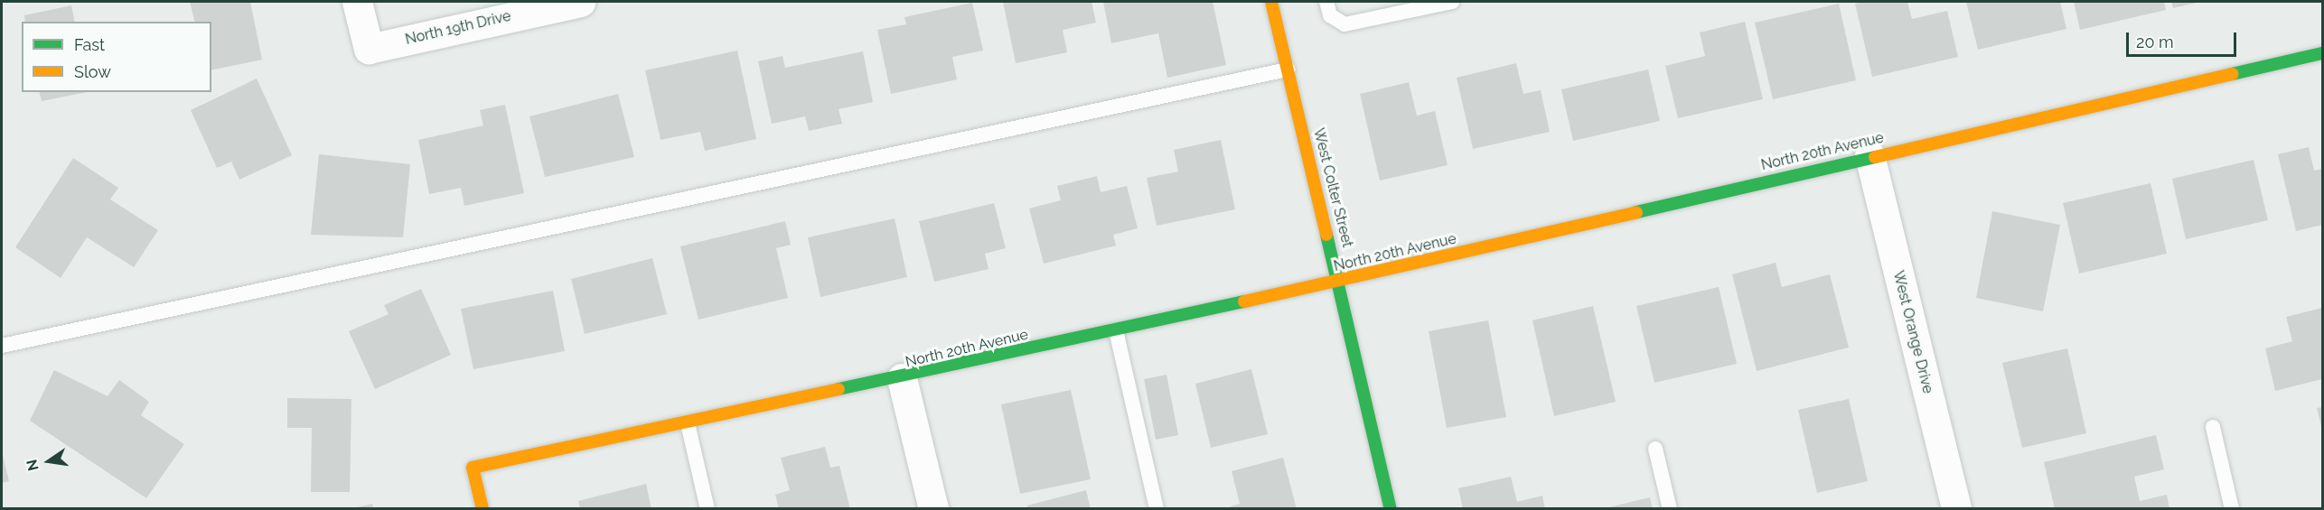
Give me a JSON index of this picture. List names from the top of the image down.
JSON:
{
  "streets": {
    "street": [
      "North 19th Drive",
      "North 20th Avenue",
      "West Colter Street",
      "West Orange Drive"
    ]
  },
  "crossings": [
    ["North 20th Avenue", "West Colter Street"],
    ["North 20th Avenue", "West Orange Drive"]
  ],
  "legend": ["Fast", "Slow"],
  "scale_bar": "20 m",
  "north": "left"
}
